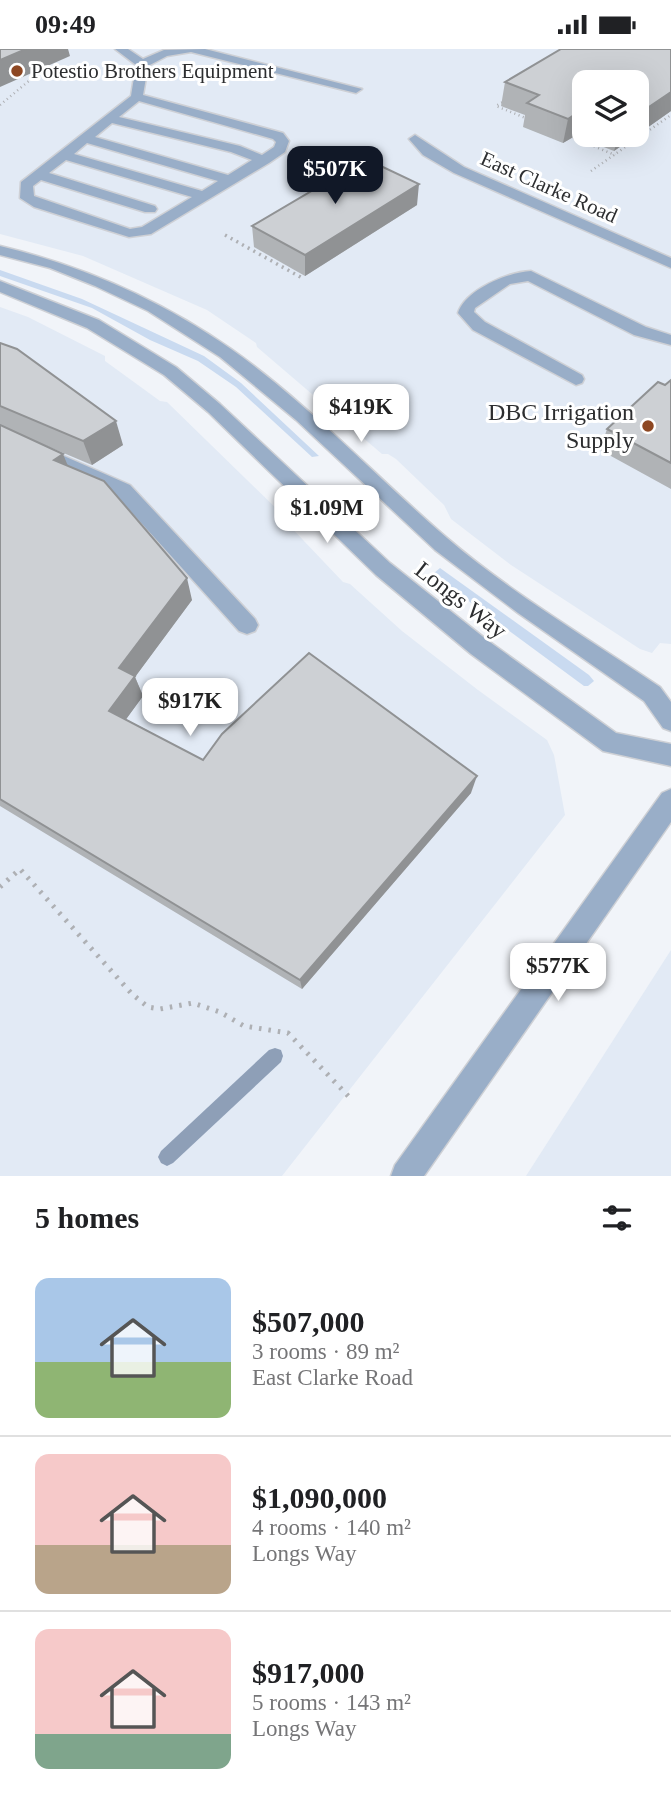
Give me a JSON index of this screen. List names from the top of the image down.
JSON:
{
  "streets": {
    "street": ["East Clarke Road", "Longs Way"]
  },
  "places": ["Potestio Brothers Equipment", "DBC Irrigation Supply"],
  "page": {
    "status": "09:49",
    "price": [
      "$507K",
      "$419K",
      "$1.09M",
      "$917K",
      "$577K"
    ],
    "heading": "5 homes",
    "list": [
      {
        "name": "$507,000",
        "note": "3 rooms · 89 m² · East Clarke Road"
      },
      {
        "name": "$1,090,000",
        "note": "4 rooms · 140 m² · Longs Way"
      },
      {
        "name": "$917,000",
        "note": "5 rooms · 143 m² · Longs Way"
      }
    ]
  }
}
